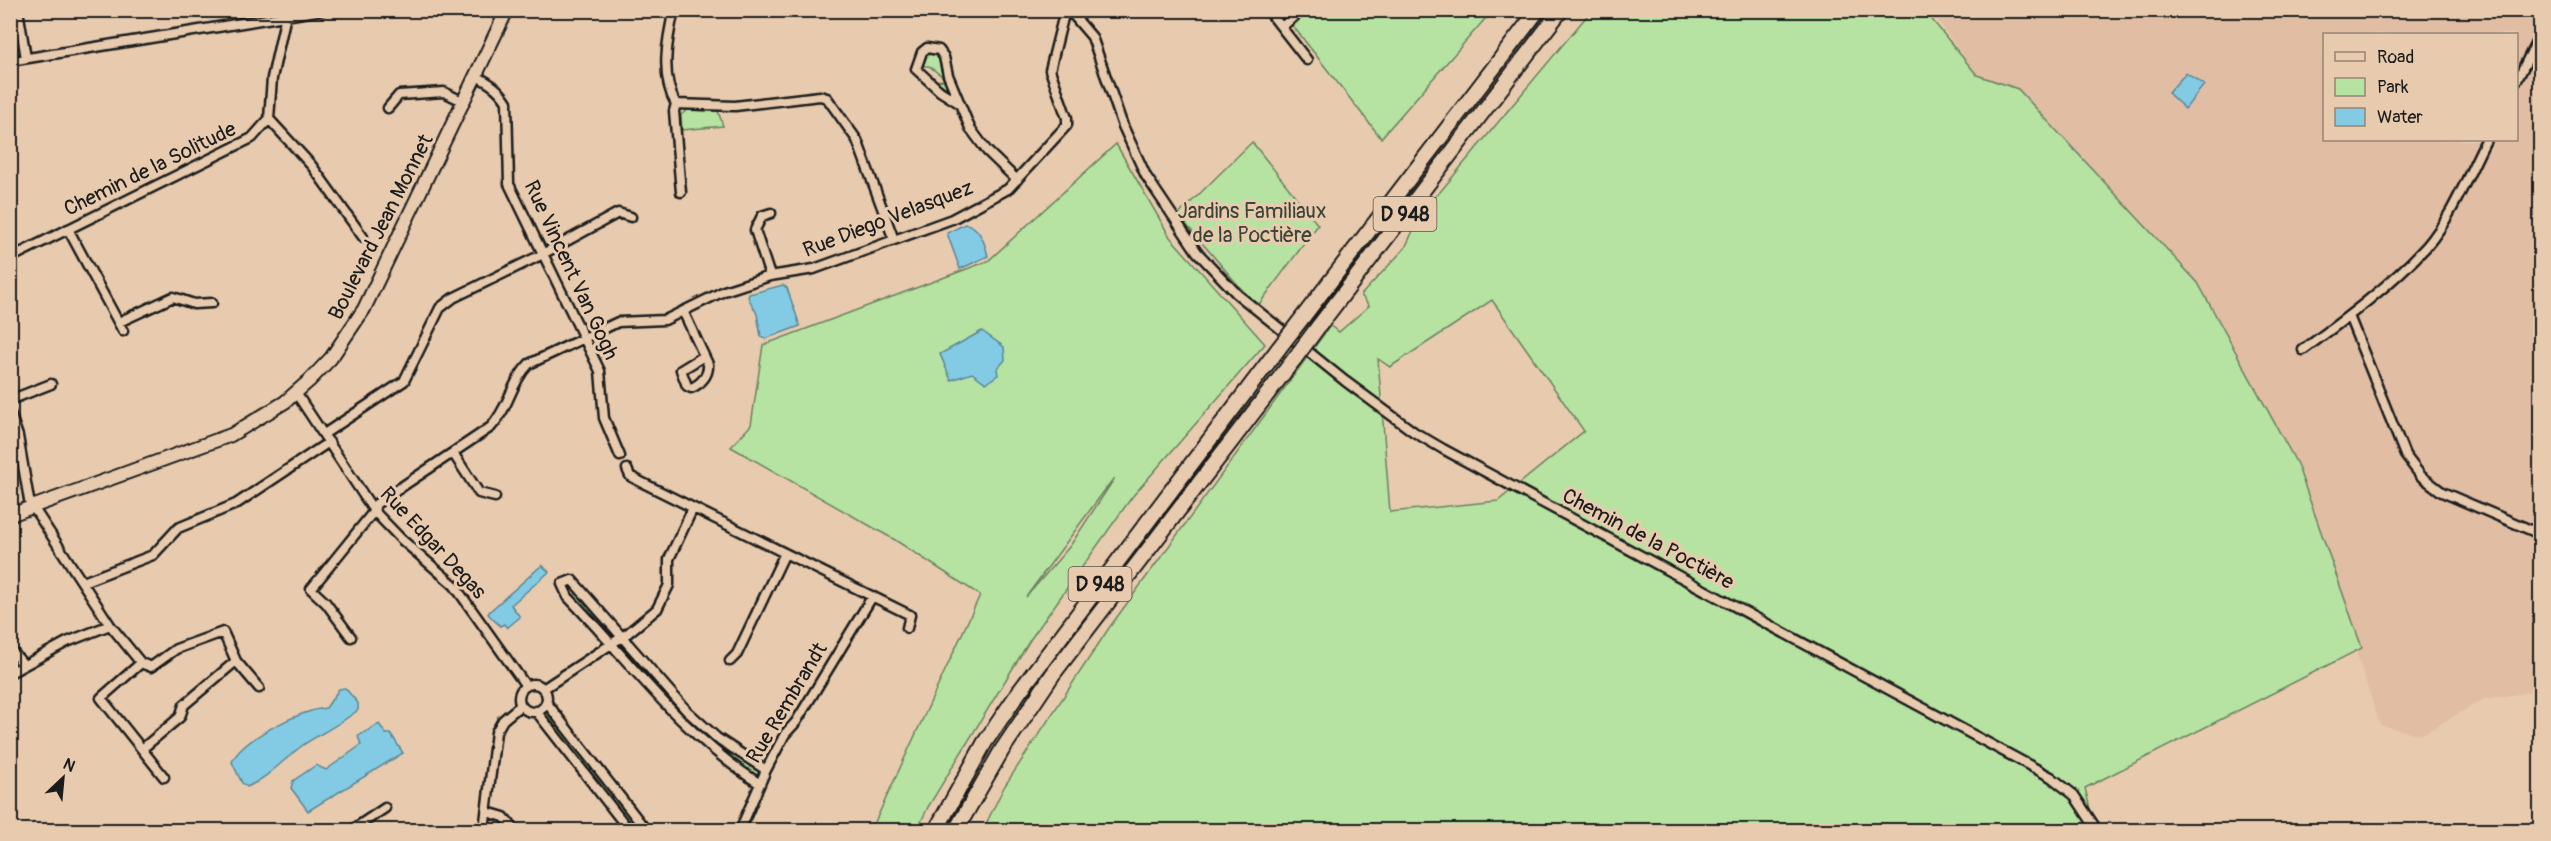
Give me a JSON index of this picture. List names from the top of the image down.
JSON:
{
  "streets": {
    "highway": ["D 948"],
    "main road": ["Boulevard Jean Monnet"],
    "street": [
      "Chemin de la Solitude",
      "Rue Diego Velasquez",
      "Rue Vincent Van Gogh",
      "Chemin de la Poctière",
      "Rue Edgar Degas",
      "Rue Rembrandt"
    ]
  },
  "crossings": [
    ["Rue Diego Velasquez", "Rue Vincent Van Gogh"],
    ["Rue Diego Velasquez", "Rue Edgar Degas"],
    ["Boulevard Jean Monnet", "Rue Vincent Van Gogh"],
    ["Boulevard Jean Monnet", "Rue Edgar Degas"]
  ],
  "parks": ["Jardins Familiaux de la Poctière"],
  "legend": ["Road", "Park", "Water"],
  "north": "top right"
}
